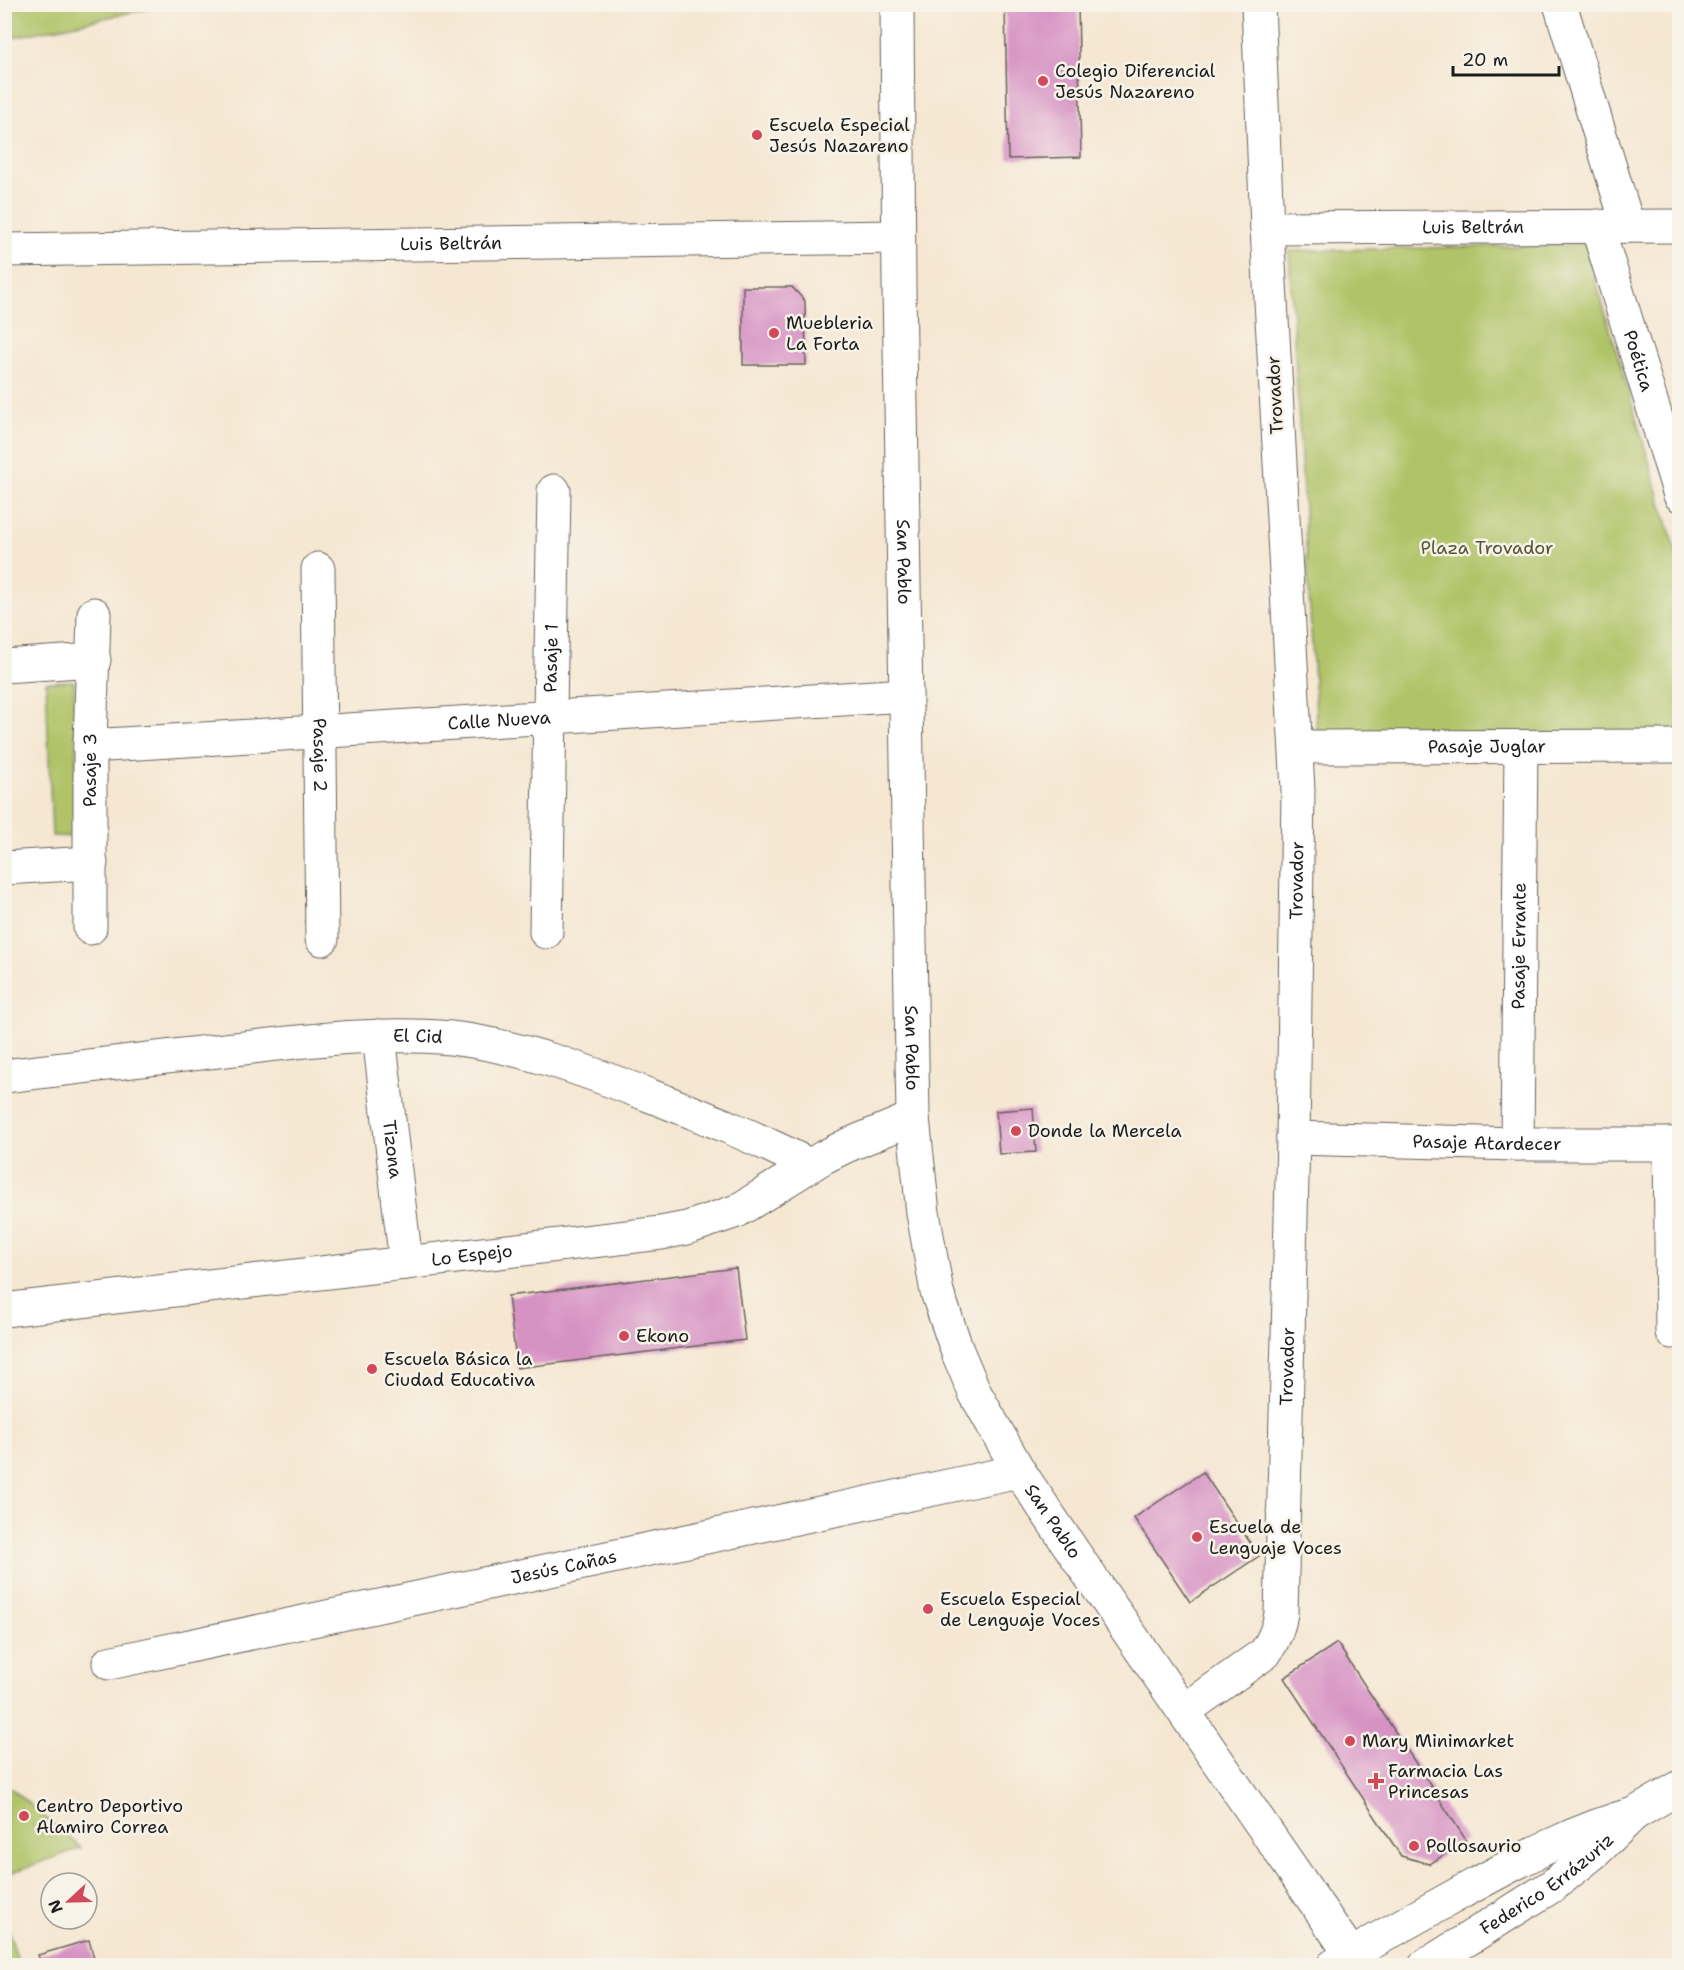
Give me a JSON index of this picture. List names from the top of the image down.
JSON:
{
  "streets": {
    "street": [
      "Luis Beltrán",
      "Poética",
      "Trovador",
      "San Pablo",
      "Pasaje 1",
      "Calle Nueva",
      "Pasaje Juglar",
      "Pasaje 2",
      "Pasaje 3",
      "Pasaje Errante",
      "El Cid",
      "Pasaje Atardecer",
      "Tizona",
      "Lo Espejo",
      "Jesús Cañas",
      "Federico Errázuriz"
    ]
  },
  "crossings": [
    ["Luis Beltrán", "Poética"],
    ["Luis Beltrán", "Trovador"],
    ["Luis Beltrán", "San Pablo"],
    ["Trovador", "San Pablo"],
    ["Trovador", "Pasaje Juglar"],
    ["Trovador", "Pasaje Atardecer"],
    ["San Pablo", "Calle Nueva"],
    ["San Pablo", "Lo Espejo"],
    ["San Pablo", "Jesús Cañas"],
    ["San Pablo", "Federico Errázuriz"],
    ["Pasaje 1", "Calle Nueva"],
    ["Calle Nueva", "Pasaje 2"],
    ["Calle Nueva", "Pasaje 3"],
    ["Pasaje Juglar", "Pasaje Errante"],
    ["Pasaje Errante", "Pasaje Atardecer"],
    ["El Cid", "Tizona"],
    ["El Cid", "Lo Espejo"],
    ["Tizona", "Lo Espejo"]
  ],
  "parks": ["Plaza Trovador"],
  "places": {
    "other": [
      "Colegio Diferencial Jesús Nazareno",
      "Escuela Especial Jesús Nazareno",
      "Muebleria La Forta",
      "Donde la Mercela",
      "Ekono",
      "Escuela Básica la Ciudad Educativa",
      "Escuela de Lenguaje Voces",
      "Escuela Especial de Lenguaje Voces",
      "Mary Minimarket",
      "Centro Deportivo Alamiro Correa",
      "Pollosaurio"
    ],
    "health": ["Farmacia Las Princesas"]
  },
  "scale_bar": "20 m",
  "north": "left"
}
